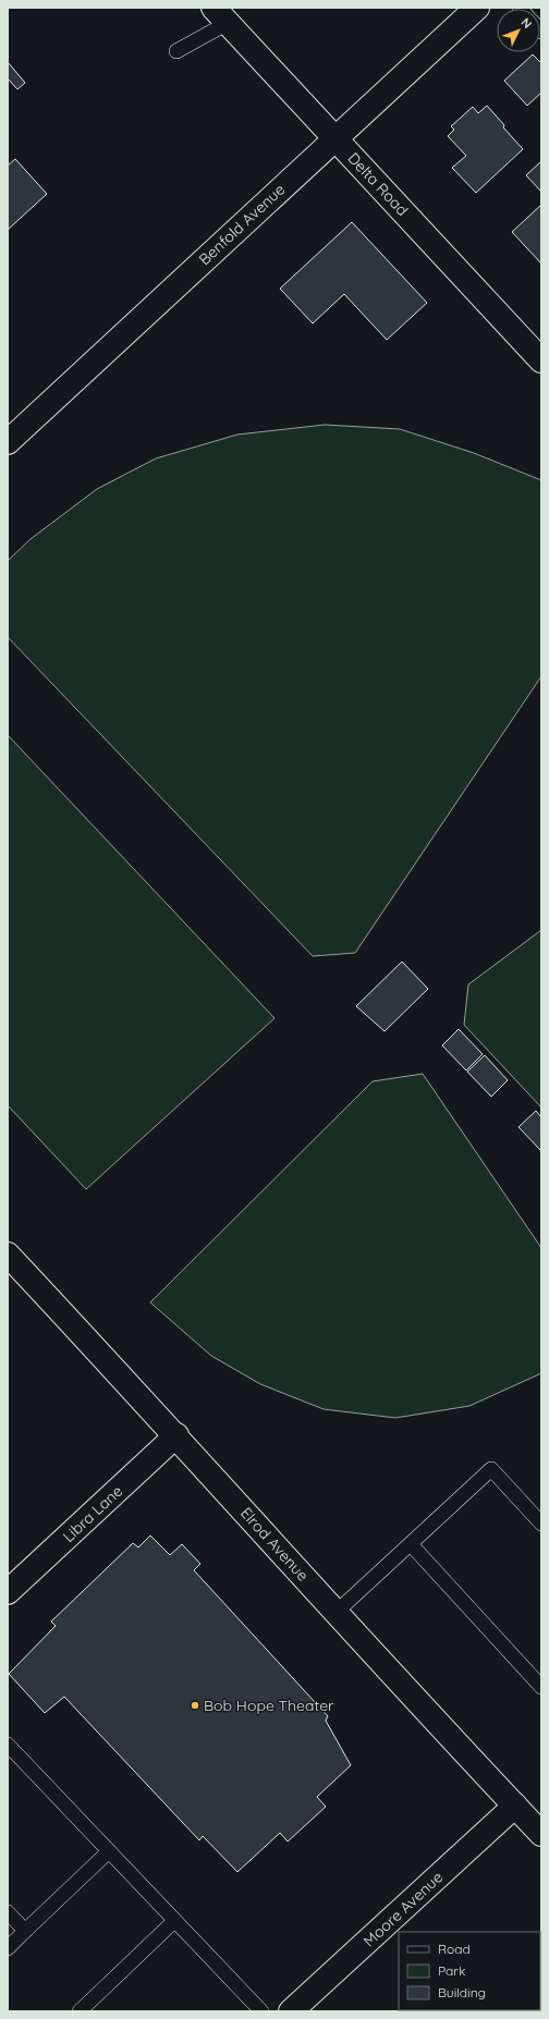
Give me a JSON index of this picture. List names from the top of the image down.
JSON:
{
  "streets": {
    "street": [
      "Delta Road",
      "Benfold Avenue",
      "Libra Lane",
      "Elrod Avenue",
      "Moore Avenue"
    ]
  },
  "crossings": [
    ["Delta Road", "Benfold Avenue"],
    ["Libra Lane", "Elrod Avenue"],
    ["Elrod Avenue", "Moore Avenue"]
  ],
  "places": ["Bob Hope Theater"],
  "legend": ["Road", "Park", "Building"],
  "north": "top right"
}
